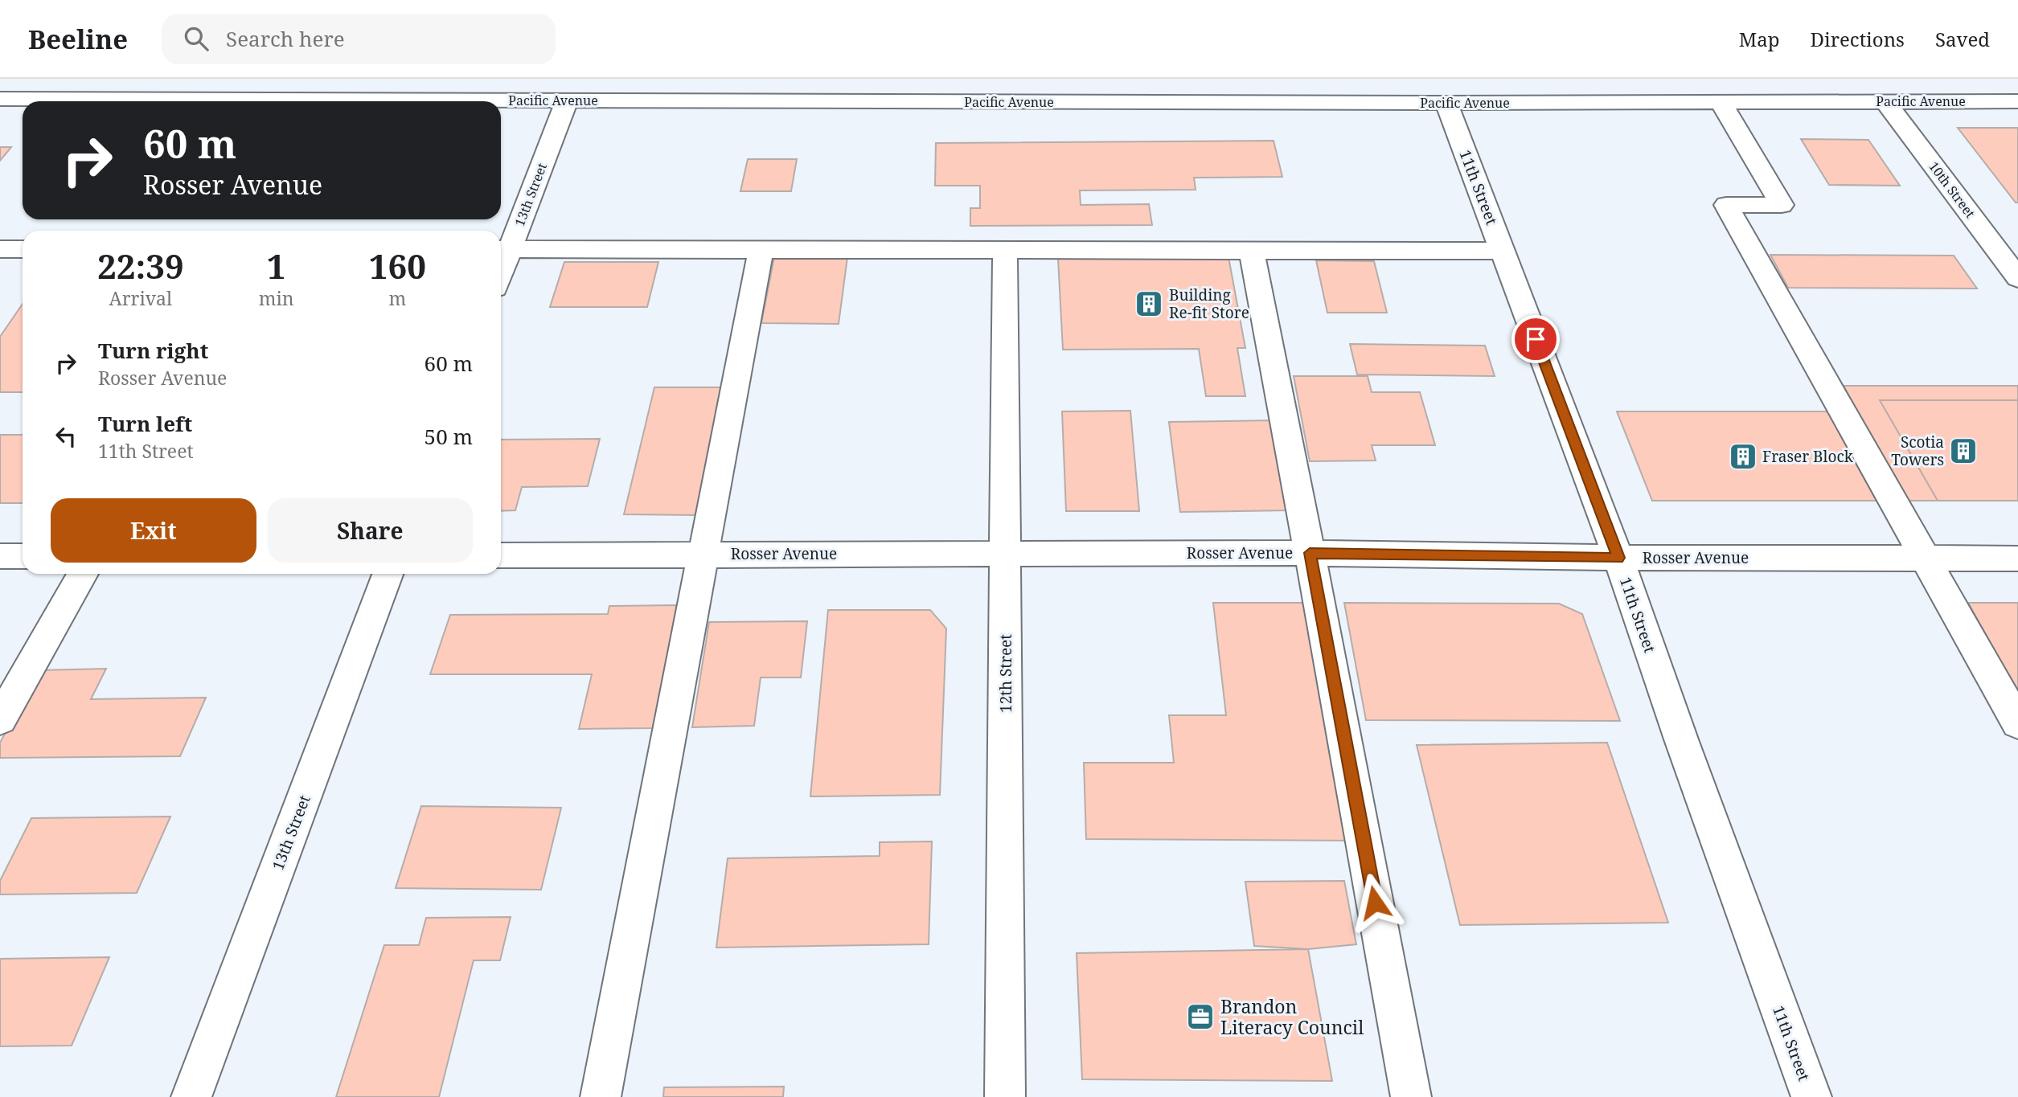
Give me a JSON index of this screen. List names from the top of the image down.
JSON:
{
  "streets": {
    "street": [
      "Pacific Avenue",
      "11th Street",
      "10th Street",
      "13th Street",
      "Rosser Avenue",
      "12th Street"
    ]
  },
  "crossings": [
    ["Pacific Avenue", "11th Street"],
    ["Pacific Avenue", "10th Street"],
    ["Pacific Avenue", "13th Street"],
    ["11th Street", "Rosser Avenue"],
    ["Rosser Avenue", "12th Street"]
  ],
  "places": {
    "building": ["Building Re-fit Store", "Scotia Towers", "Fraser Block"],
    "office": ["Brandon Literacy Council"]
  },
  "page": {
    "header": "Beeline",
    "search": "Search here",
    "nav": ["Map", "Directions", "Saved"],
    "turn": ["60 m", "Rosser Avenue"],
    "eta": [
      "22:39",
      "Arrival",
      "1",
      "min",
      "160",
      "m"
    ],
    "list": [
      {
        "name": "Turn right",
        "note": "Rosser Avenue",
        "value": "60 m"
      },
      {
        "name": "Turn left",
        "note": "11th Street",
        "value": "50 m"
      }
    ],
    "buttons": ["Exit", "Share"]
  }
}
